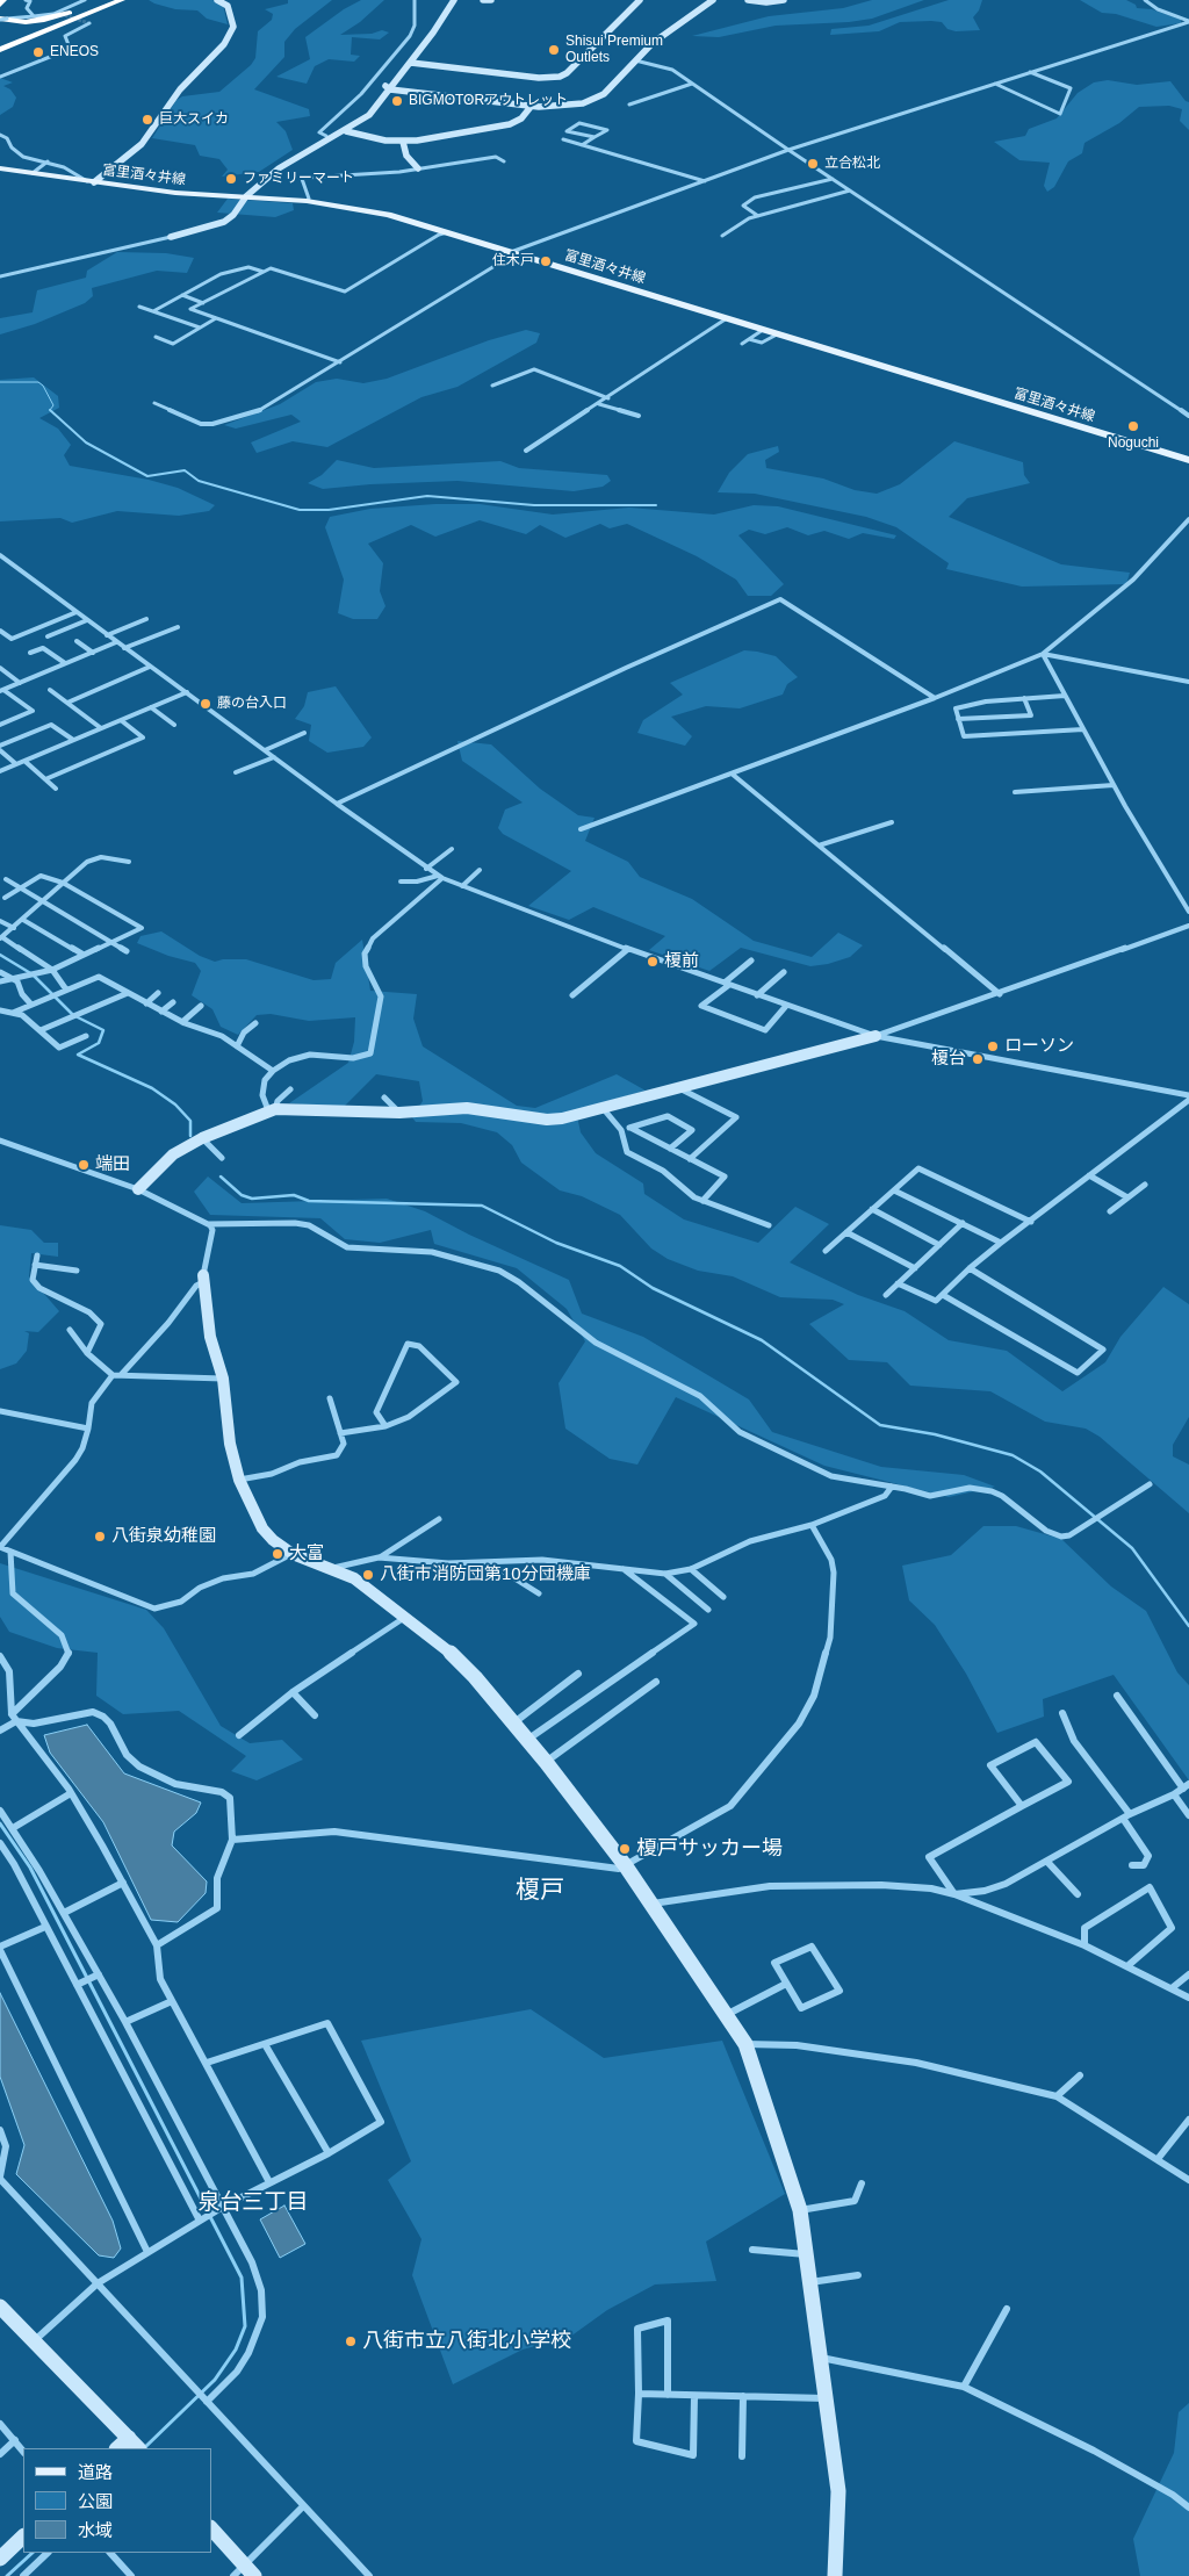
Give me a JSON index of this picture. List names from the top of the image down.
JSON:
{
  "streets": {
    "main road": ["富里酒々井線"]
  },
  "districts": ["榎戸", "泉台三丁目"],
  "places": [
    "Shisui Premium Outlets",
    "ENEOS",
    "BIGMOTORアウトレット",
    "巨大スイカ",
    "立合松北",
    "ファミリーマート",
    "住木戸",
    "Noguchi",
    "藤の台入口",
    "榎前",
    "ローソン",
    "榎台",
    "端田",
    "八街泉幼稚園",
    "大富",
    "八街市消防団第10分団機庫",
    "榎戸サッカー場",
    "八街市立八街北小学校"
  ],
  "legend": ["道路", "公園", "水域"]
}
